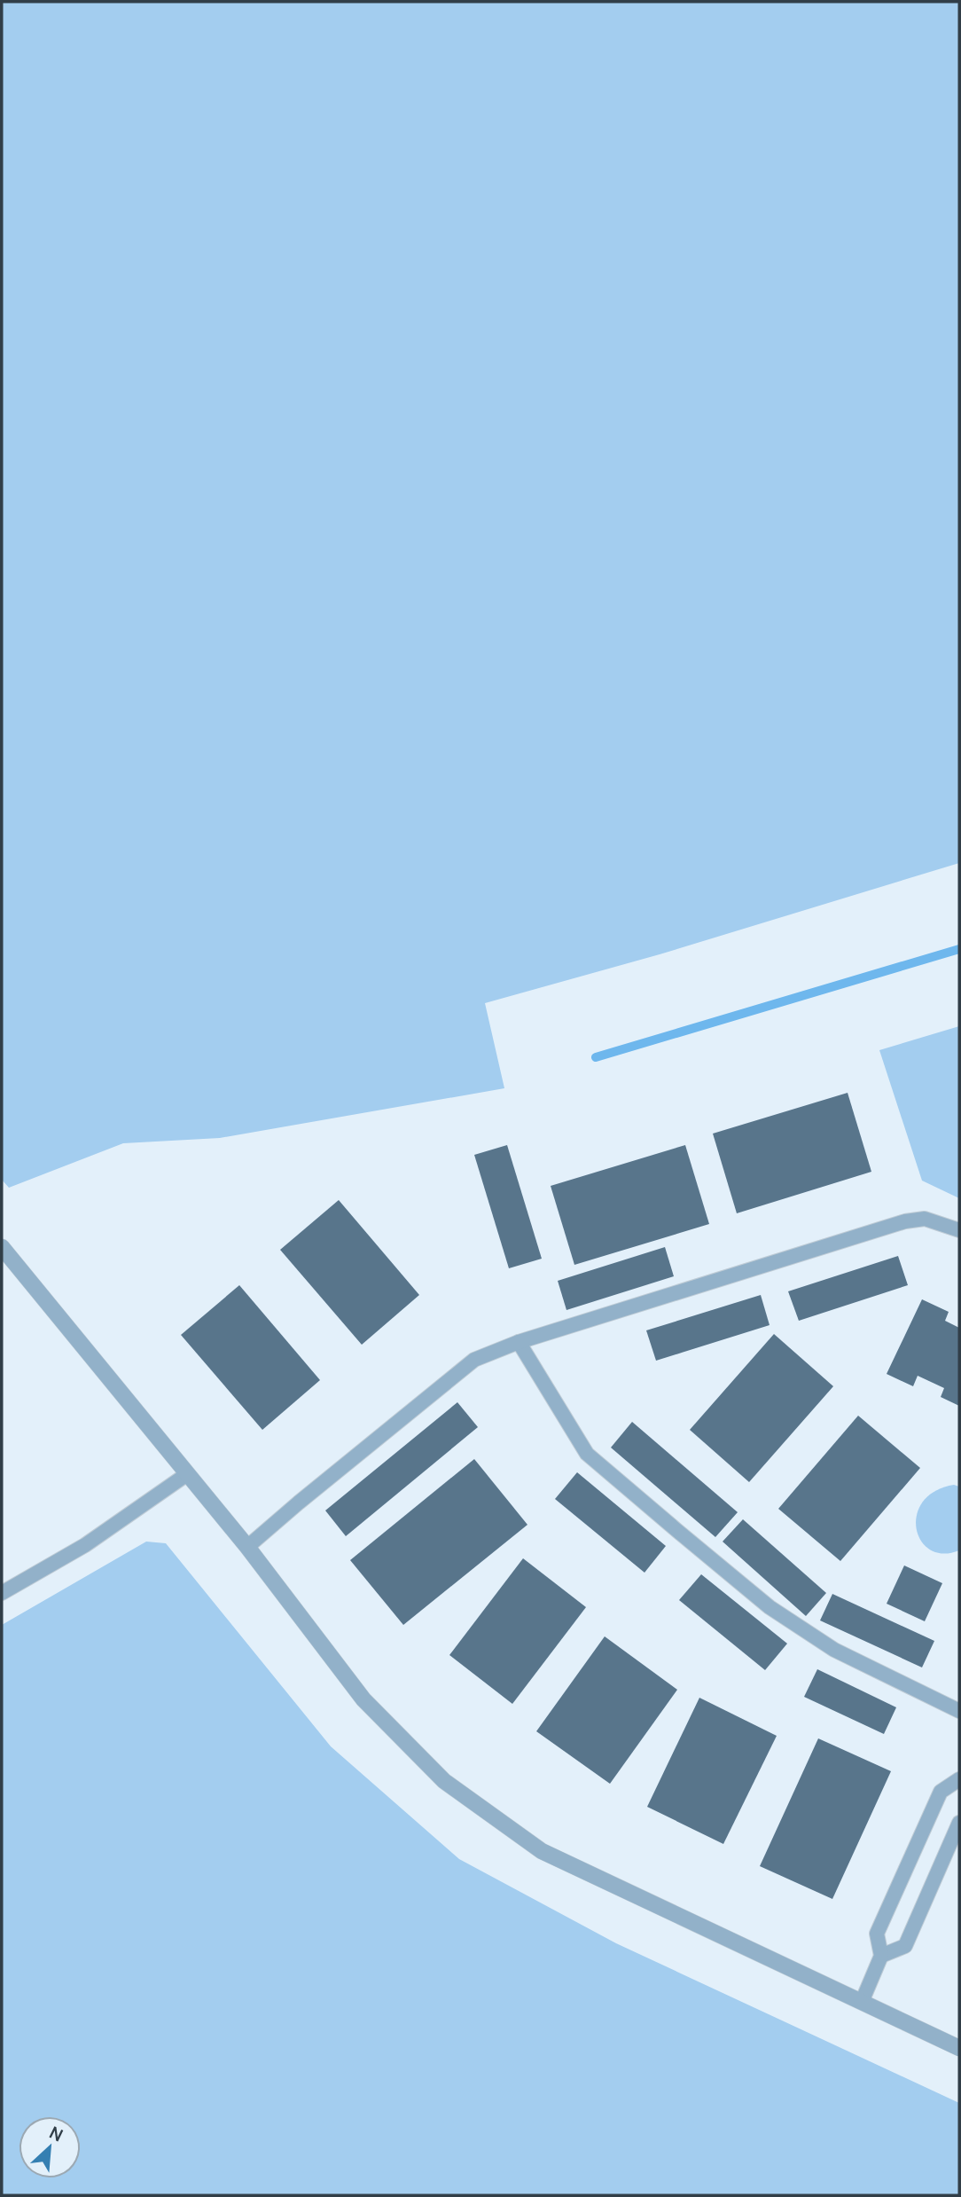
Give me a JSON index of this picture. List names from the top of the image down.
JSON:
{
  "north": "top right"
}
